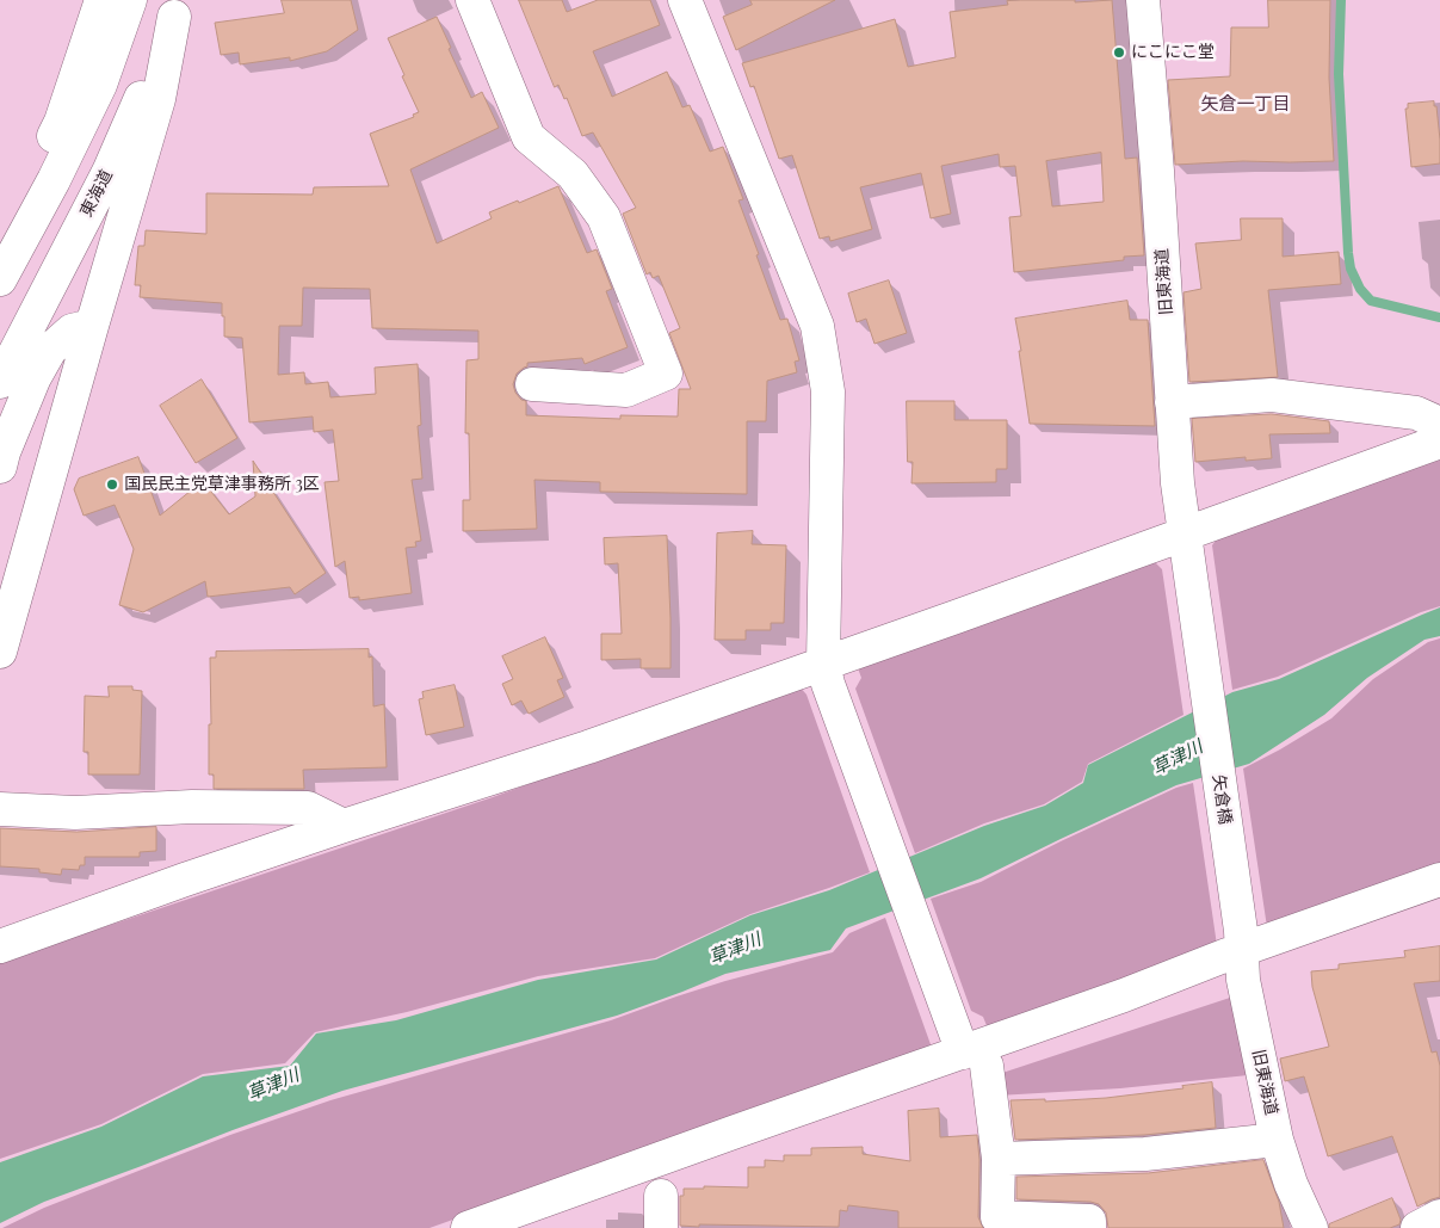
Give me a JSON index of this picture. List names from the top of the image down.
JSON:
{
  "streets": {
    "main road": ["東海道", "旧東海道", "矢倉橋"]
  },
  "crossings": [
    ["旧東海道", "矢倉橋"]
  ],
  "districts": ["矢倉一丁目"],
  "water": ["草津川"],
  "places": ["にこにこ堂", "国民民主党草津事務所 3区"]
}
